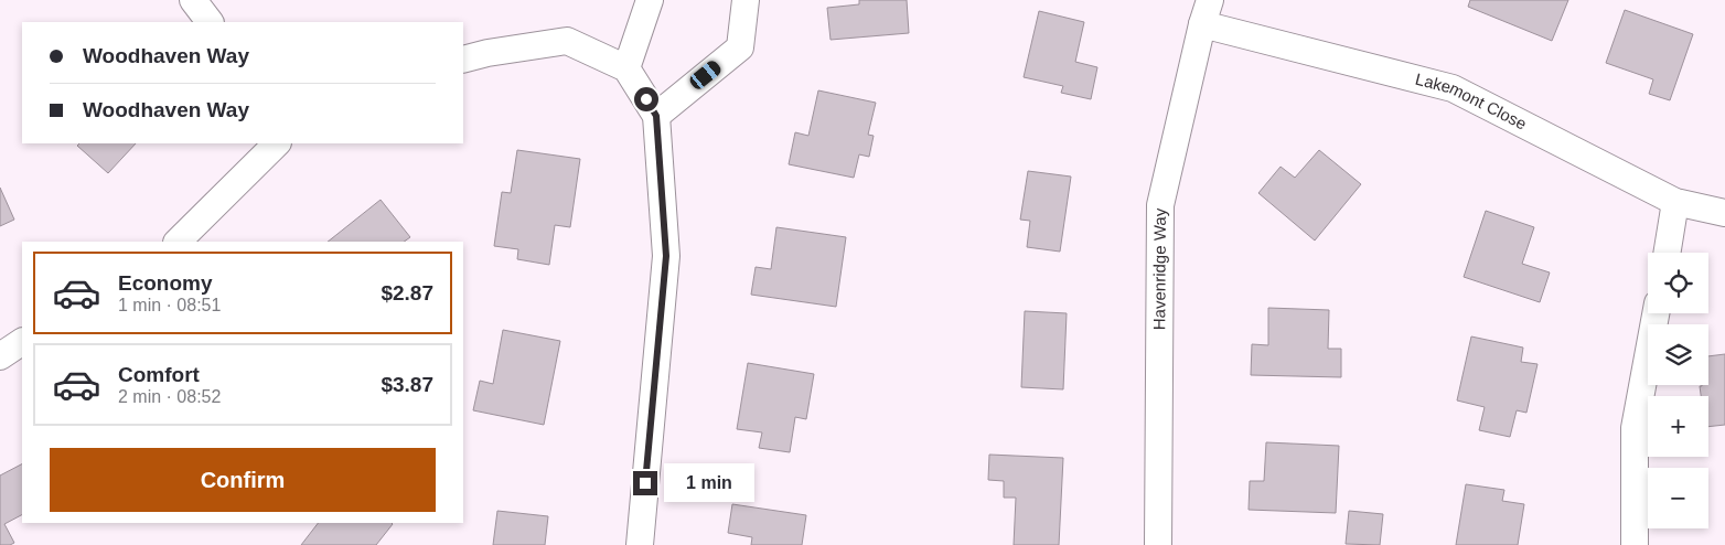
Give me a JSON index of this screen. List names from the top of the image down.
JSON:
{
  "streets": {
    "street": ["Lakemont Close", "Havenridge Way"]
  },
  "crossings": [
    ["Lakemont Close", "Havenridge Way"]
  ],
  "page": {
    "banner": ["Woodhaven Way", "Woodhaven Way"],
    "list": [
      {
        "name": "Economy",
        "note": "1 min · 08:51",
        "value": "$2.87"
      },
      {
        "name": "Comfort",
        "note": "2 min · 08:52",
        "value": "$3.87"
      }
    ],
    "map_buttons": ["+", "−"],
    "buttons": "Confirm",
    "bubble": "1 min"
  }
}
